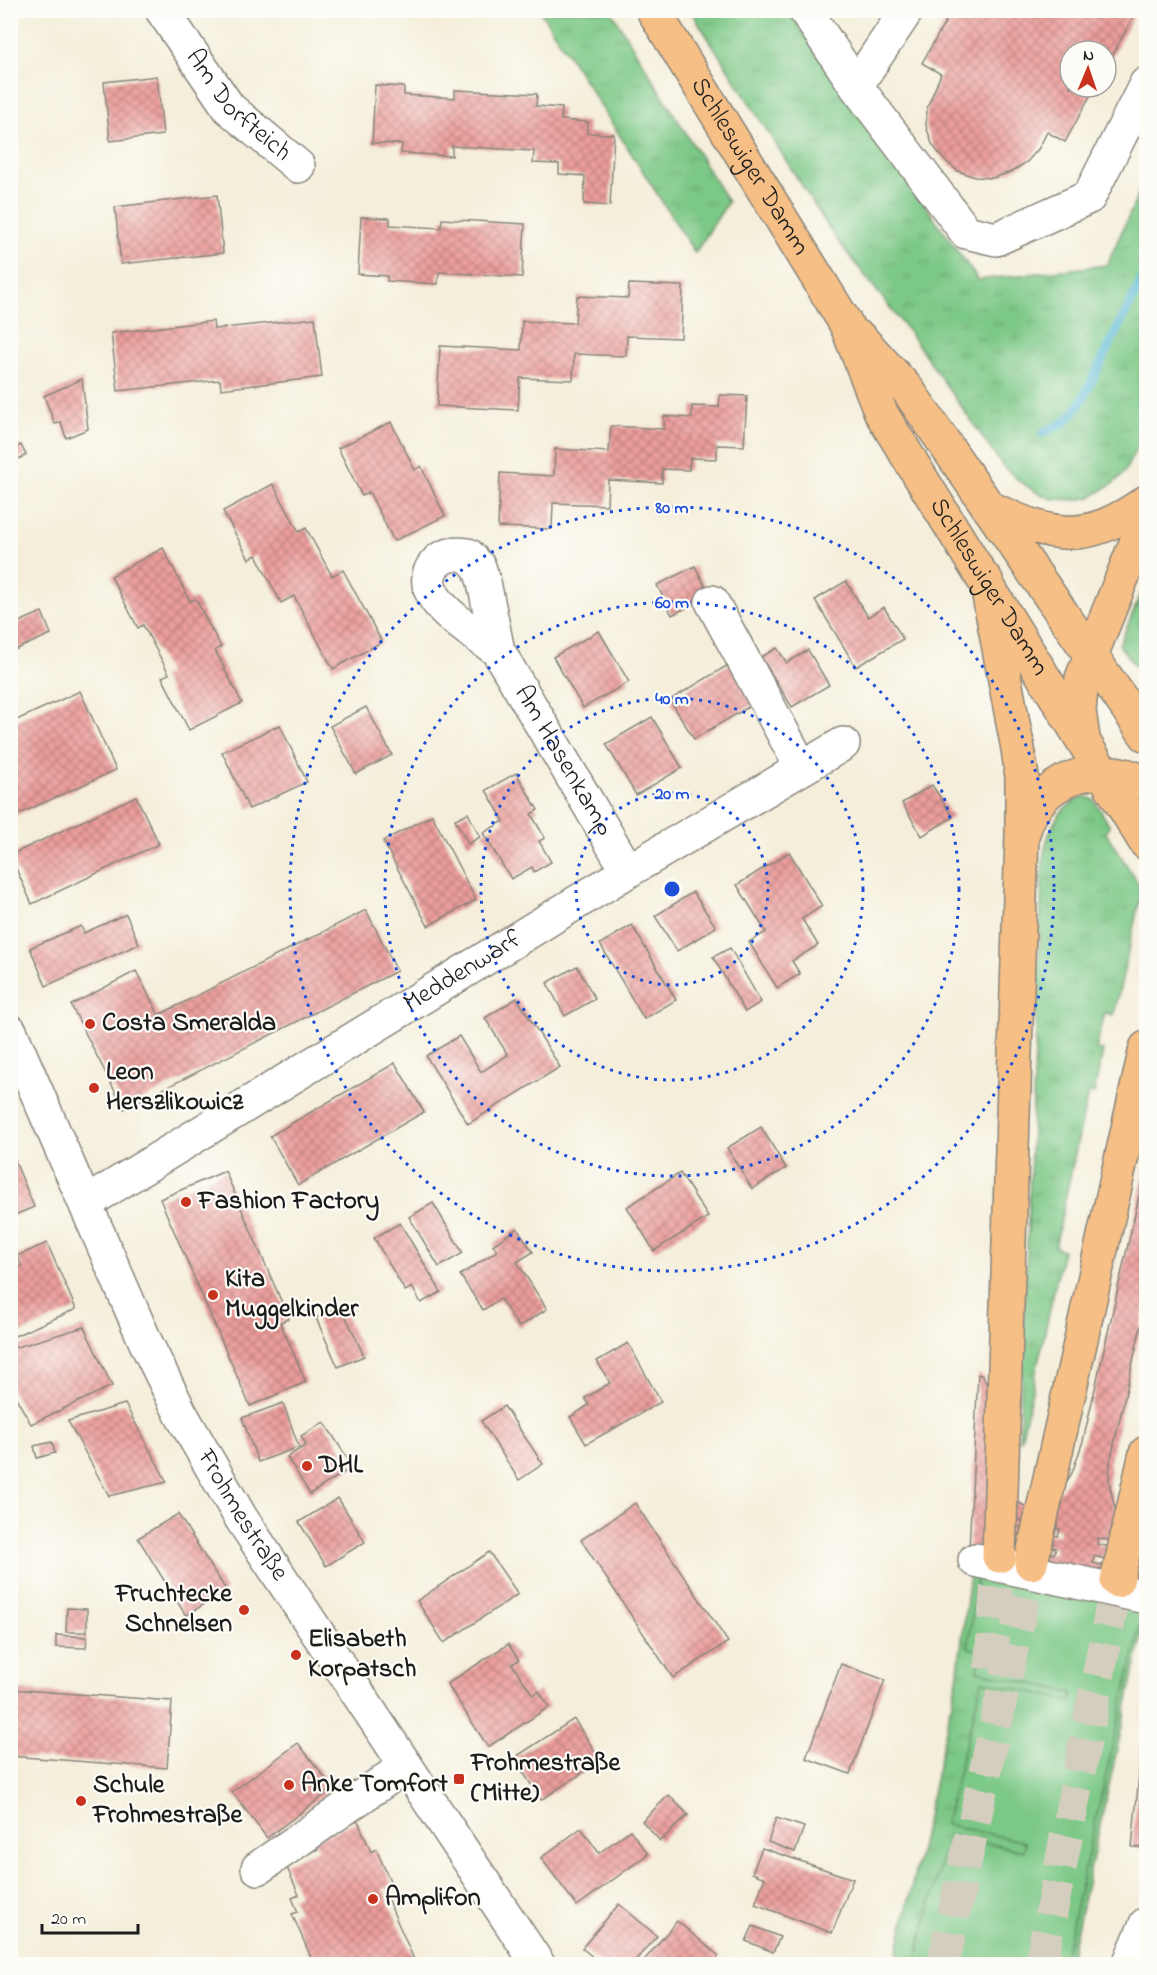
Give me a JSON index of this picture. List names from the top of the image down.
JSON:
{
  "streets": {
    "main road": ["Schleswiger Damm"],
    "street": [
      "Am Dorfteich",
      "Am Hasenkamp",
      "Meddenwarf",
      "Frohmestraße"
    ]
  },
  "crossings": [
    ["Am Hasenkamp", "Meddenwarf"],
    ["Meddenwarf", "Frohmestraße"]
  ],
  "places": {
    "other": [
      "Costa Smeralda",
      "Leon Herszlikowicz",
      "Fashion Factory",
      "Kita Muggelkinder",
      "DHL",
      "Fruchtecke Schnelsen",
      "Elisabeth Korpatsch",
      "Anke Tomfort",
      "Schule Frohmestraße",
      "Amplifon"
    ],
    "transit": ["Frohmestraße (Mitte)"]
  },
  "scale_bar": "20 m",
  "north": "top",
  "rings": [
    "80 m",
    "60 m",
    "40 m",
    "20 m"
  ]
}
